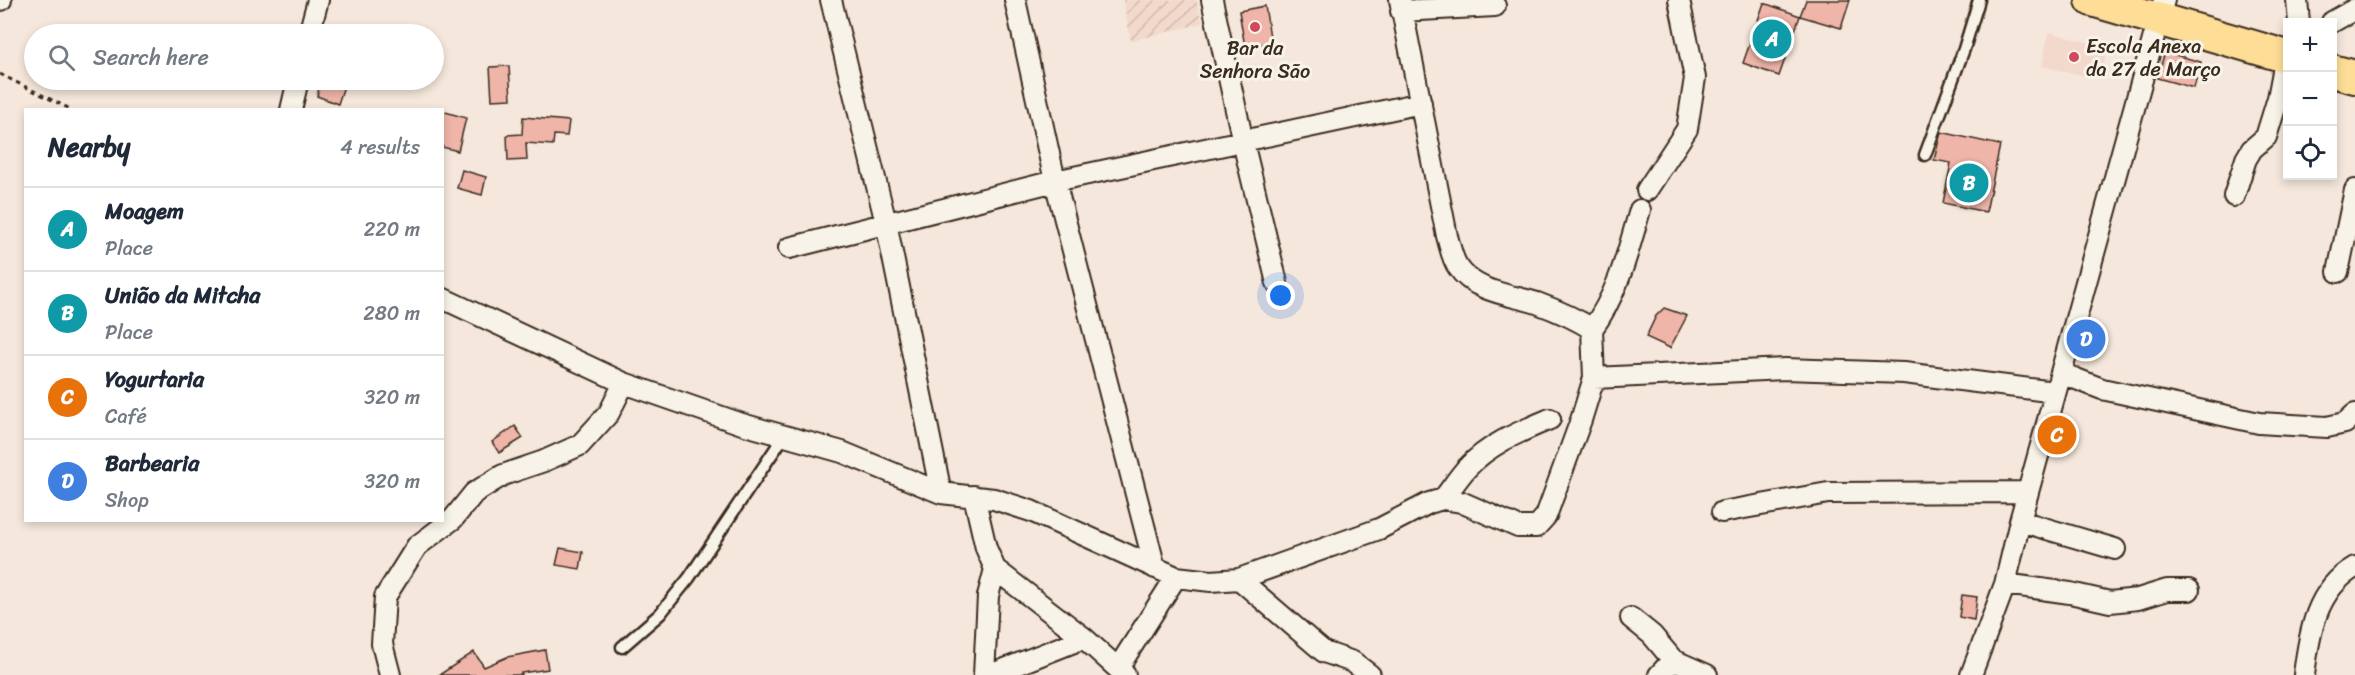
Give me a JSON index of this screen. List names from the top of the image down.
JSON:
{
  "places": ["Bar da Senhora São", "Escola Anexa da 27 de Março"],
  "page": {
    "pins": [
      "A",
      "B",
      "D",
      "C"
    ],
    "map_buttons": ["+", "−"],
    "search": "Search here",
    "heading": ["Nearby", "4 results"],
    "list": [
      {
        "mark": "A",
        "name": "Moagem",
        "note": "Place",
        "value": "220 m"
      },
      {
        "mark": "B",
        "name": "União da Mitcha",
        "note": "Place",
        "value": "280 m"
      },
      {
        "mark": "C",
        "name": "Yogurtaria",
        "note": "Café",
        "value": "320 m"
      },
      {
        "mark": "D",
        "name": "Barbearia",
        "note": "Shop",
        "value": "320 m"
      }
    ]
  }
}
